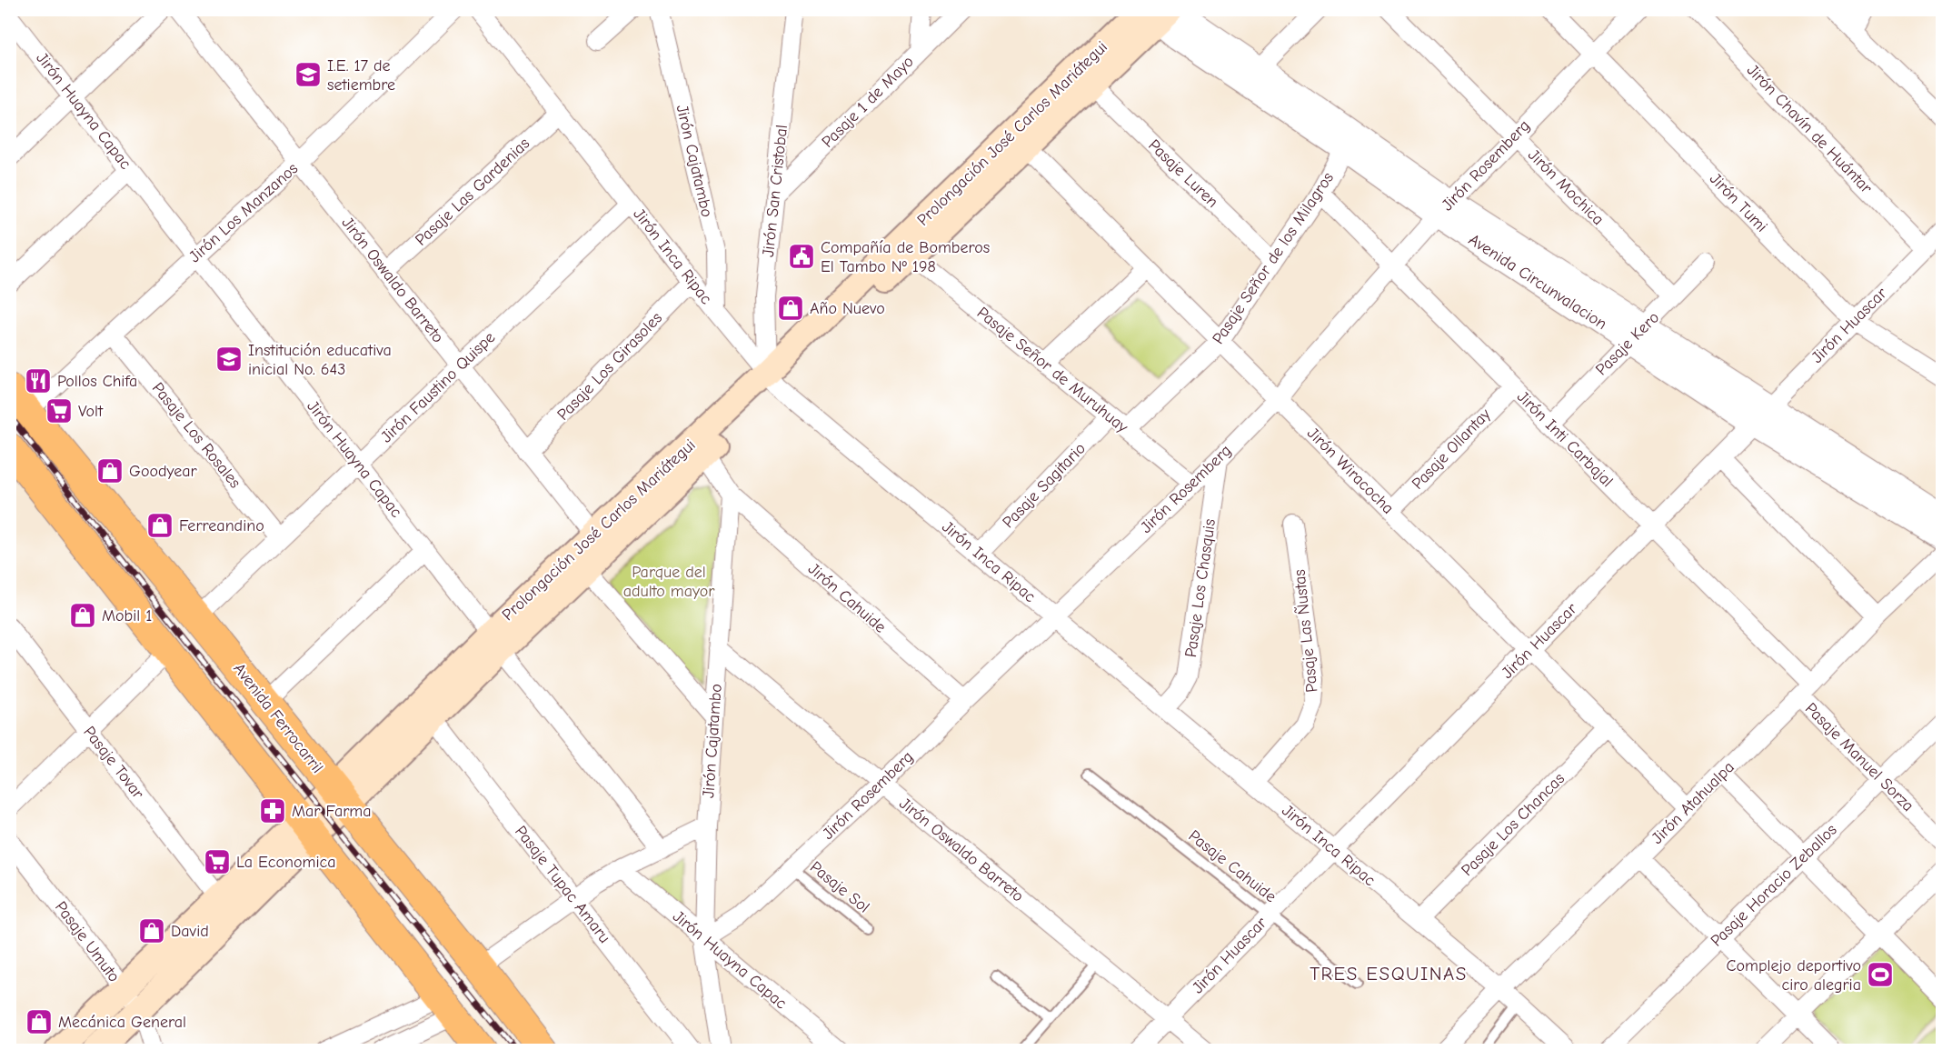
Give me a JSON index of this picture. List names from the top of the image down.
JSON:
{
  "streets": {
    "main road": ["Prolongación José Carlos Mariátegui", "Avenida Ferrocarril"],
    "street": [
      "Pasaje 1 de Mayo",
      "Jirón Huayna Capac",
      "Jirón Chavín de Huántar",
      "Jirón Cajatambo",
      "Jirón Rosemberg",
      "Pasaje Luren",
      "Jirón Mochica",
      "Jirón San Cristobal",
      "Pasaje Las Gardenias",
      "Jirón Tumi",
      "Jirón Los Manzanos",
      "Jirón Inca Ripac",
      "Pasaje Señor de los Milagros",
      "Jirón Oswaldo Barreto",
      "Avenida Circunvalacion",
      "Jirón Huascar",
      "Pasaje Kero",
      "Pasaje Los Girasoles",
      "Pasaje Señor de Muruhuay",
      "Jirón Faustino Quispe",
      "Pasaje Los Rosales",
      "Jirón Inti Carbajal",
      "Pasaje Ollantay",
      "Jirón Wiracocha",
      "Pasaje Sagitario",
      "Pasaje Los Chasquis",
      "Jirón Cahuide",
      "Pasaje Las Ñustas",
      "Pasaje Manuel Sorza",
      "Pasaje Tovar",
      "Jirón Atahualpa",
      "Pasaje Los Chancas",
      "Pasaje Tupac Amaru",
      "Pasaje Horacio Zeballos",
      "Pasaje Umuto"
    ],
    "lane": ["Pasaje Cahuide", "Pasaje Sol"]
  },
  "crossings": [
    ["Pasaje 1 de Mayo", "Jirón San Cristobal"],
    ["Jirón Huayna Capac", "Prolongación José Carlos Mariátegui"],
    ["Jirón Huayna Capac", "Jirón Cajatambo"],
    ["Jirón Huayna Capac", "Jirón Rosemberg"],
    ["Jirón Huayna Capac", "Jirón Los Manzanos"],
    ["Jirón Huayna Capac", "Jirón Faustino Quispe"],
    ["Jirón Chavín de Huántar", "Jirón Huascar"],
    ["Prolongación José Carlos Mariátegui", "Pasaje Luren"],
    ["Prolongación José Carlos Mariátegui", "Jirón San Cristobal"],
    ["Prolongación José Carlos Mariátegui", "Jirón Inca Ripac"],
    ["Prolongación José Carlos Mariátegui", "Jirón Oswaldo Barreto"],
    ["Prolongación José Carlos Mariátegui", "Avenida Circunvalacion"],
    ["Prolongación José Carlos Mariátegui", "Pasaje Señor de Muruhuay"],
    ["Prolongación José Carlos Mariátegui", "Jirón Wiracocha"],
    ["Prolongación José Carlos Mariátegui", "Avenida Ferrocarril"],
    ["Prolongación José Carlos Mariátegui", "Pasaje Tovar"],
    ["Prolongación José Carlos Mariátegui", "Pasaje Tupac Amaru"],
    ["Prolongación José Carlos Mariátegui", "Pasaje Umuto"],
    ["Jirón Cajatambo", "Jirón Rosemberg"],
    ["Jirón Cajatambo", "Jirón Inca Ripac"],
    ["Jirón Cajatambo", "Jirón Oswaldo Barreto"],
    ["Jirón Cajatambo", "Jirón Cahuide"],
    ["Jirón Rosemberg", "Jirón Mochica"],
    ["Jirón Rosemberg", "Jirón Tumi"],
    ["Jirón Rosemberg", "Jirón Inca Ripac"],
    ["Jirón Rosemberg", "Jirón Oswaldo Barreto"],
    ["Jirón Rosemberg", "Avenida Circunvalacion"],
    ["Jirón Rosemberg", "Pasaje Señor de Muruhuay"],
    ["Jirón Rosemberg", "Jirón Inti Carbajal"],
    ["Jirón Rosemberg", "Jirón Wiracocha"],
    ["Jirón Rosemberg", "Pasaje Los Chasquis"],
    ["Jirón Rosemberg", "Jirón Cahuide"],
    ["Jirón Rosemberg", "Pasaje Sol"],
    ["Pasaje Luren", "Pasaje Señor de los Milagros"],
    ["Jirón Mochica", "Pasaje Kero"],
    ["Jirón San Cristobal", "Jirón Inca Ripac"],
    ["Pasaje Las Gardenias", "Jirón Inca Ripac"],
    ["Pasaje Las Gardenias", "Jirón Oswaldo Barreto"],
    ["Jirón Tumi", "Jirón Huascar"],
    ["Jirón Los Manzanos", "Jirón Oswaldo Barreto"],
    ["Jirón Los Manzanos", "Pasaje Los Rosales"],
    ["Jirón Los Manzanos", "Avenida Ferrocarril"],
    ["Jirón Inca Ripac", "Jirón Huascar"],
    ["Jirón Inca Ripac", "Pasaje Los Girasoles"],
    ["Jirón Inca Ripac", "Jirón Faustino Quispe"],
    ["Jirón Inca Ripac", "Pasaje Sagitario"],
    ["Jirón Inca Ripac", "Pasaje Los Chasquis"],
    ["Jirón Inca Ripac", "Pasaje Las Ñustas"],
    ["Jirón Inca Ripac", "Jirón Atahualpa"],
    ["Jirón Inca Ripac", "Pasaje Los Chancas"],
    ["Pasaje Señor de los Milagros", "Avenida Circunvalacion"],
    ["Pasaje Señor de los Milagros", "Pasaje Señor de Muruhuay"],
    ["Pasaje Señor de los Milagros", "Jirón Inti Carbajal"],
    ["Pasaje Señor de los Milagros", "Jirón Wiracocha"],
    ["Jirón Oswaldo Barreto", "Jirón Huascar"],
    ["Jirón Oswaldo Barreto", "Pasaje Los Girasoles"],
    ["Jirón Oswaldo Barreto", "Jirón Faustino Quispe"],
    ["Avenida Circunvalacion", "Jirón Huascar"],
    ["Avenida Circunvalacion", "Pasaje Kero"],
    ["Jirón Huascar", "Jirón Inti Carbajal"],
    ["Jirón Huascar", "Jirón Wiracocha"],
    ["Jirón Huascar", "Pasaje Cahuide"],
    ["Pasaje Kero", "Jirón Inti Carbajal"],
    ["Pasaje Señor de Muruhuay", "Pasaje Sagitario"],
    ["Jirón Faustino Quispe", "Pasaje Los Rosales"],
    ["Jirón Faustino Quispe", "Avenida Ferrocarril"],
    ["Jirón Inti Carbajal", "Pasaje Ollantay"],
    ["Jirón Inti Carbajal", "Pasaje Manuel Sorza"],
    ["Jirón Inti Carbajal", "Jirón Atahualpa"],
    ["Pasaje Ollantay", "Jirón Wiracocha"],
    ["Jirón Wiracocha", "Jirón Atahualpa"],
    ["Jirón Wiracocha", "Pasaje Los Chancas"],
    ["Pasaje Manuel Sorza", "Jirón Atahualpa"],
    ["Pasaje Manuel Sorza", "Pasaje Horacio Zeballos"]
  ],
  "districts": ["TRES ESQUINAS"],
  "parks": ["Parque del adulto mayor"],
  "places": {
    "school or university": ["I.E. 17 de setiembre", "Institución educativa inicial No. 643"],
    "public building": ["Compañía de Bomberos El Tambo Nº 198"],
    "shop": [
      "Año Nuevo",
      "Goodyear",
      "Ferreandino",
      "Mobil 1",
      "David",
      "Mecánica General"
    ],
    "restaurant": ["Pollos Chifa"],
    "supermarket": ["Volt", "La Economica"],
    "pharmacy": ["Mar Farma"],
    "sports": ["Complejo deportivo ciro alegria"]
  }
}
